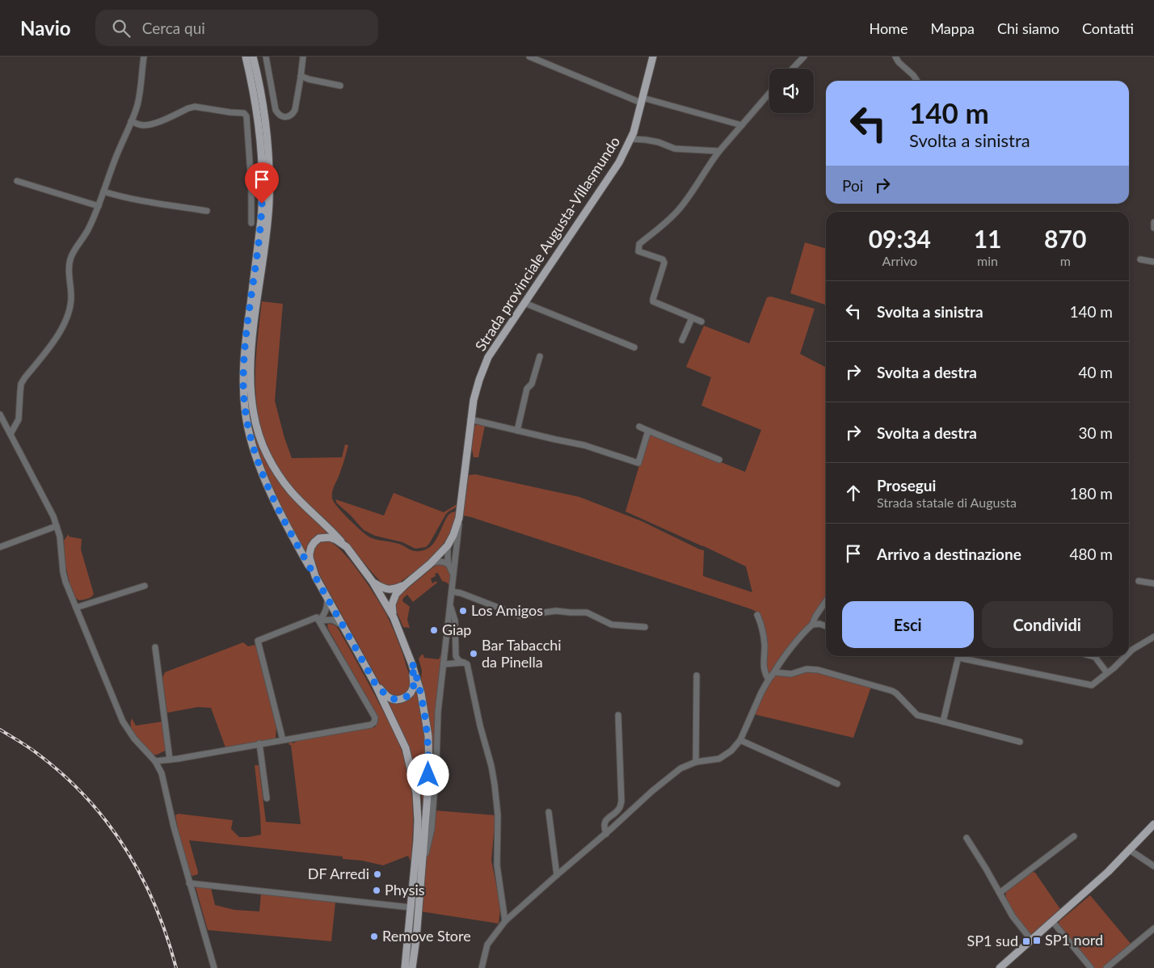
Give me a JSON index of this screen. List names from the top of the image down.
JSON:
{
  "streets": {
    "main road": ["Strada provinciale Augusta-Villasmundo"]
  },
  "places": {
    "other": [
      "Los Amigos",
      "Giap",
      "Bar Tabacchi da Pinella",
      "DF Arredi",
      "Physis",
      "Remove Store"
    ],
    "transit": ["SP1 nord", "SP1 sud"]
  },
  "page": {
    "header": "Navio",
    "search": "Cerca qui",
    "nav": [
      "Home",
      "Mappa",
      "Chi siamo",
      "Contatti"
    ],
    "turn": ["140 m", "Svolta a sinistra"],
    "then": "Poi",
    "eta": [
      "09:34",
      "Arrivo",
      "11",
      "min",
      "870",
      "m"
    ],
    "list": [
      {
        "name": "Svolta a sinistra",
        "value": "140 m"
      },
      {
        "name": "Svolta a destra",
        "value": "40 m"
      },
      {
        "name": "Svolta a destra",
        "value": "30 m"
      },
      {
        "name": "Prosegui",
        "note": "Strada statale di Augusta",
        "value": "180 m"
      },
      {
        "name": "Arrivo a destinazione",
        "value": "480 m"
      }
    ],
    "buttons": ["Esci", "Condividi"]
  }
}
